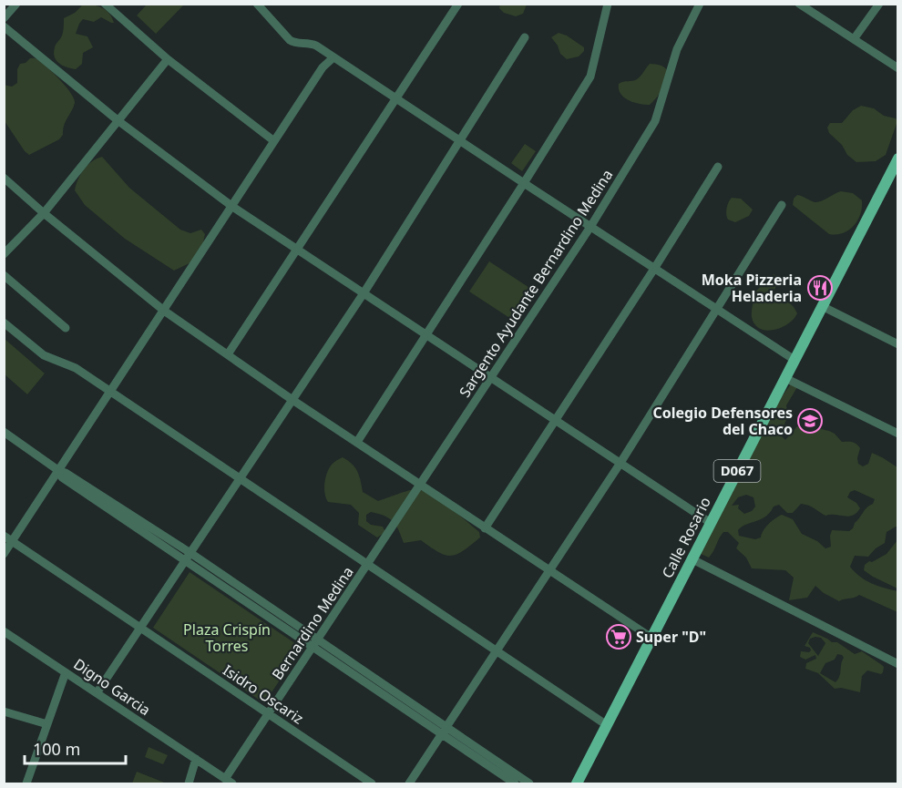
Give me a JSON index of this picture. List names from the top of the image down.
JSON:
{
  "streets": {
    "main road": ["D067", "Calle Rosario"],
    "street": [
      "Sargento Ayudante Bernardino Medina",
      "Bernardino Medina",
      "Digno Garcia",
      "Isidro Oscariz"
    ]
  },
  "crossings": [
    ["Sargento Ayudante Bernardino Medina", "Bernardino Medina"],
    ["Bernardino Medina", "Digno Garcia"],
    ["Bernardino Medina", "Isidro Oscariz"]
  ],
  "parks": ["Plaza Crispín Torres"],
  "places": {
    "restaurant": ["Moka Pizzeria Heladeria"],
    "school or university": ["Colegio Defensores del Chaco"],
    "supermarket": ["Super \"D\""]
  },
  "scale_bar": "100 m"
}
